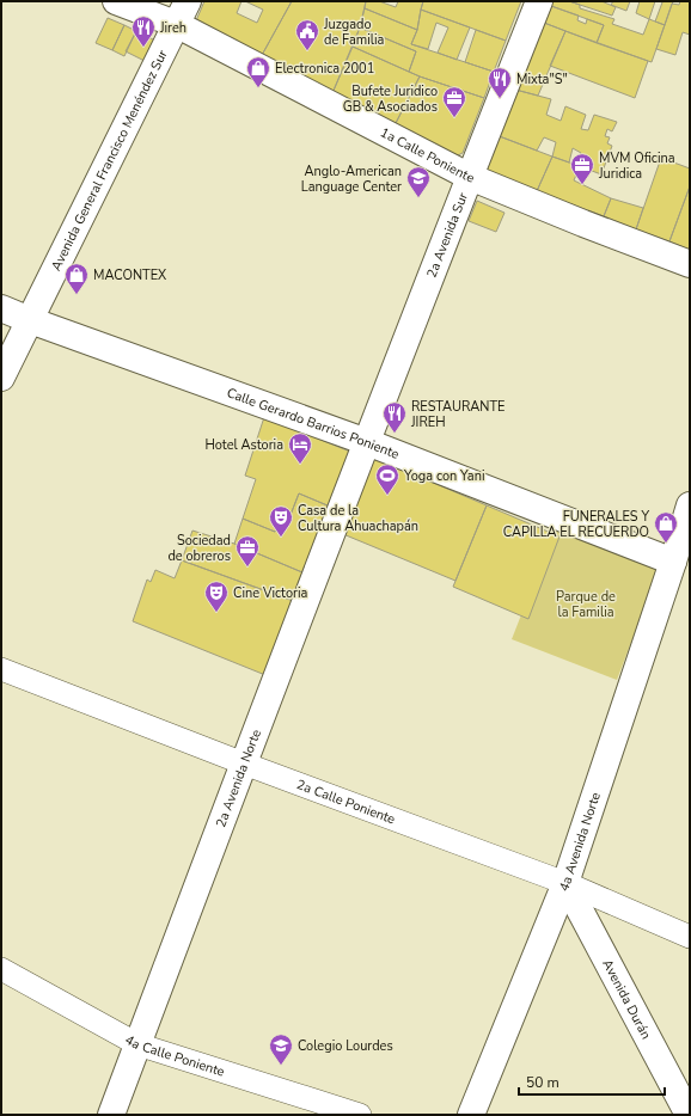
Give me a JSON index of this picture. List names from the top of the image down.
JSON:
{
  "streets": {
    "main road": [
      "1a Calle Poniente",
      "Avenida General Francisco Menéndez Sur",
      "2a Avenida Sur",
      "Calle Gerardo Barrios Poniente",
      "2a Avenida Norte",
      "4a Avenida Norte",
      "Avenida Durán"
    ],
    "street": ["2a Calle Poniente", "4a Calle Poniente"]
  },
  "crossings": [
    ["1a Calle Poniente", "Avenida General Francisco Menéndez Sur"],
    ["1a Calle Poniente", "2a Avenida Sur"],
    ["Avenida General Francisco Menéndez Sur", "Calle Gerardo Barrios Poniente"],
    ["2a Avenida Sur", "Calle Gerardo Barrios Poniente"],
    ["2a Avenida Sur", "2a Avenida Norte"],
    ["Calle Gerardo Barrios Poniente", "2a Avenida Norte"],
    ["Calle Gerardo Barrios Poniente", "4a Avenida Norte"],
    ["2a Avenida Norte", "2a Calle Poniente"],
    ["2a Avenida Norte", "4a Calle Poniente"],
    ["2a Calle Poniente", "4a Avenida Norte"],
    ["2a Calle Poniente", "Avenida Durán"],
    ["4a Avenida Norte", "Avenida Durán"]
  ],
  "parks": ["Parque de la Familia"],
  "places": {
    "restaurant": ["Jireh", "Mixta\"S\"", "RESTAURANTE JIREH"],
    "public building": ["Juzgado de Familia"],
    "shop": ["Electronica 2001", "MACONTEX", "FUNERALES Y CAPILLA EL RECUERDO"],
    "office": ["Bufete Juridico GB & Asociados", "MVM Oficina Juridica", "Sociedad de obreros"],
    "school or university": ["Anglo-American Language Center", "Colegio Lourdes"],
    "hotel": ["Hotel Astoria"],
    "sports": ["Yoga con Yani"],
    "theatre": ["Casa de la Cultura Ahuachapán", "Cine Victoria"]
  },
  "scale_bar": "50 m"
}
